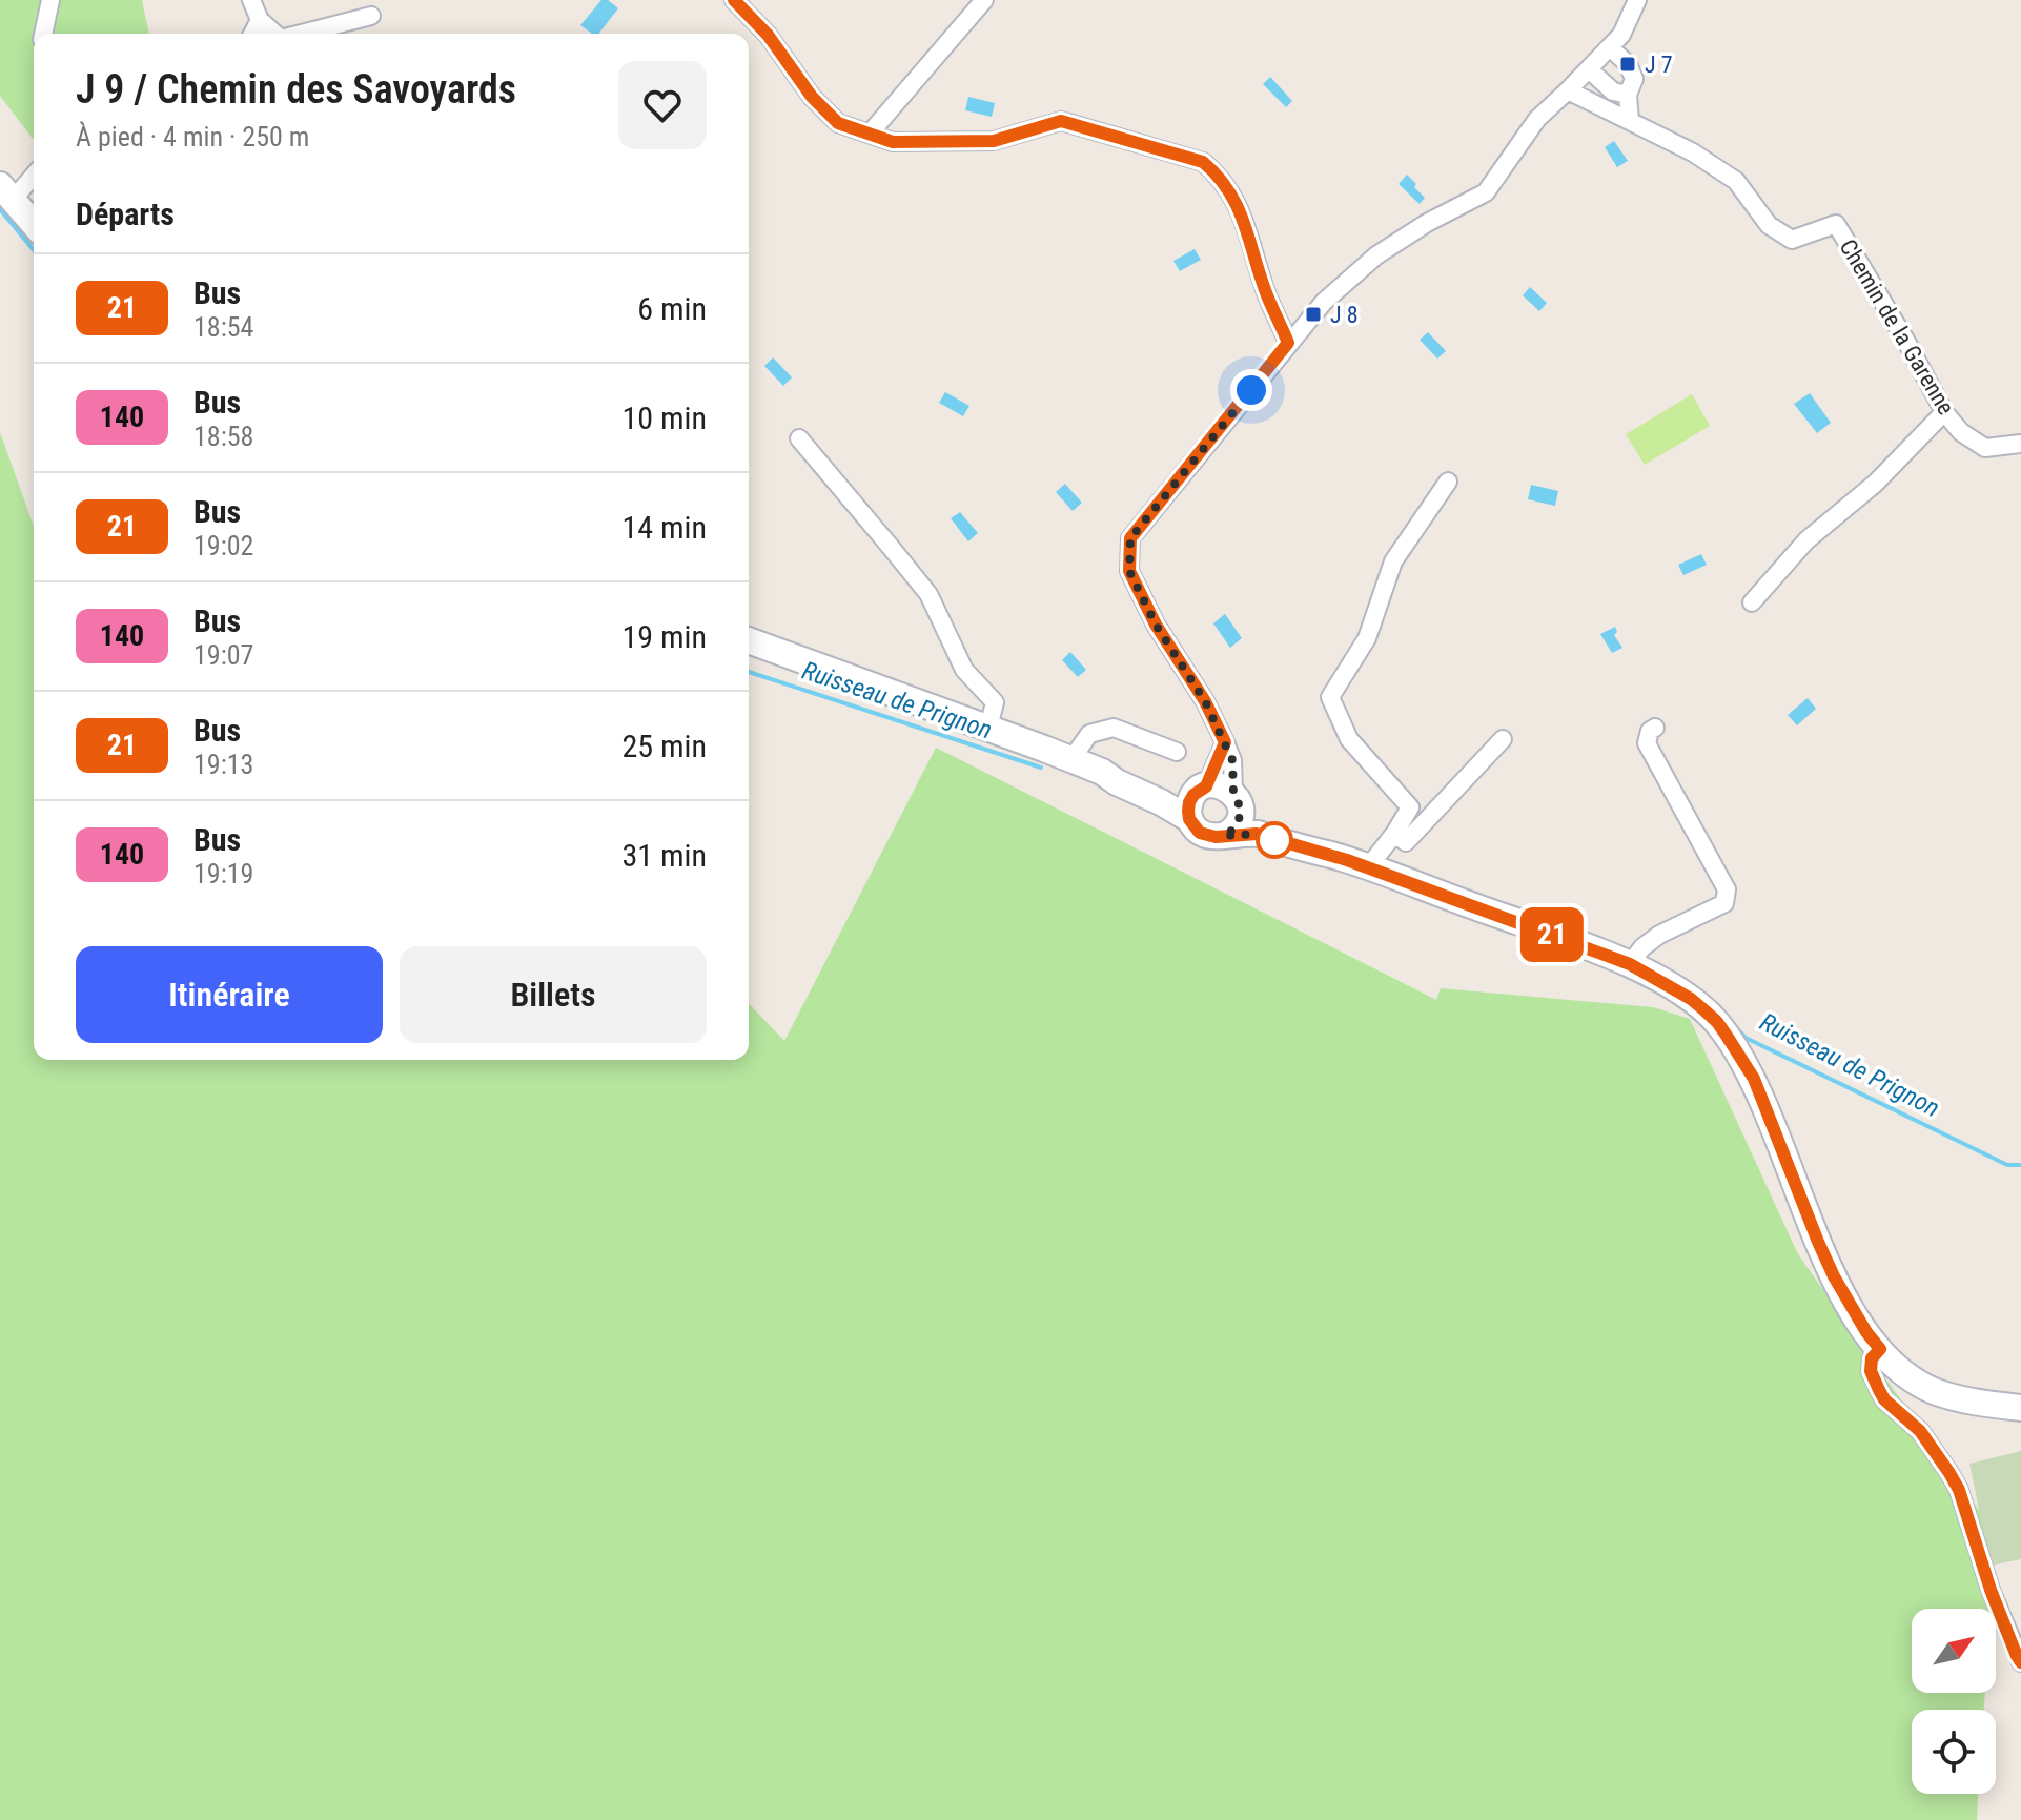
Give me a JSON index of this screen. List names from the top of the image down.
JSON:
{
  "streets": {
    "street": ["Chemin de la Garenne"]
  },
  "water": ["Ruisseau de Prignon"],
  "places": {
    "transit": ["J 7", "J 8"]
  },
  "lines": ["bus line 21"],
  "north": "top right",
  "page": {
    "on_map": "21",
    "heading": [
      ["J 9 / Chemin des Savoyards", "À pied · 4 min · 250 m"],
      "Départs"
    ],
    "list": [
      {
        "mark": "21",
        "name": "Bus",
        "note": "18:54",
        "value": "6 min"
      },
      {
        "mark": "140",
        "name": "Bus",
        "note": "18:58",
        "value": "10 min"
      },
      {
        "mark": "21",
        "name": "Bus",
        "note": "19:02",
        "value": "14 min"
      },
      {
        "mark": "140",
        "name": "Bus",
        "note": "19:07",
        "value": "19 min"
      },
      {
        "mark": "21",
        "name": "Bus",
        "note": "19:13",
        "value": "25 min"
      },
      {
        "mark": "140",
        "name": "Bus",
        "note": "19:19",
        "value": "31 min"
      }
    ],
    "buttons": ["Itinéraire", "Billets"]
  }
}
